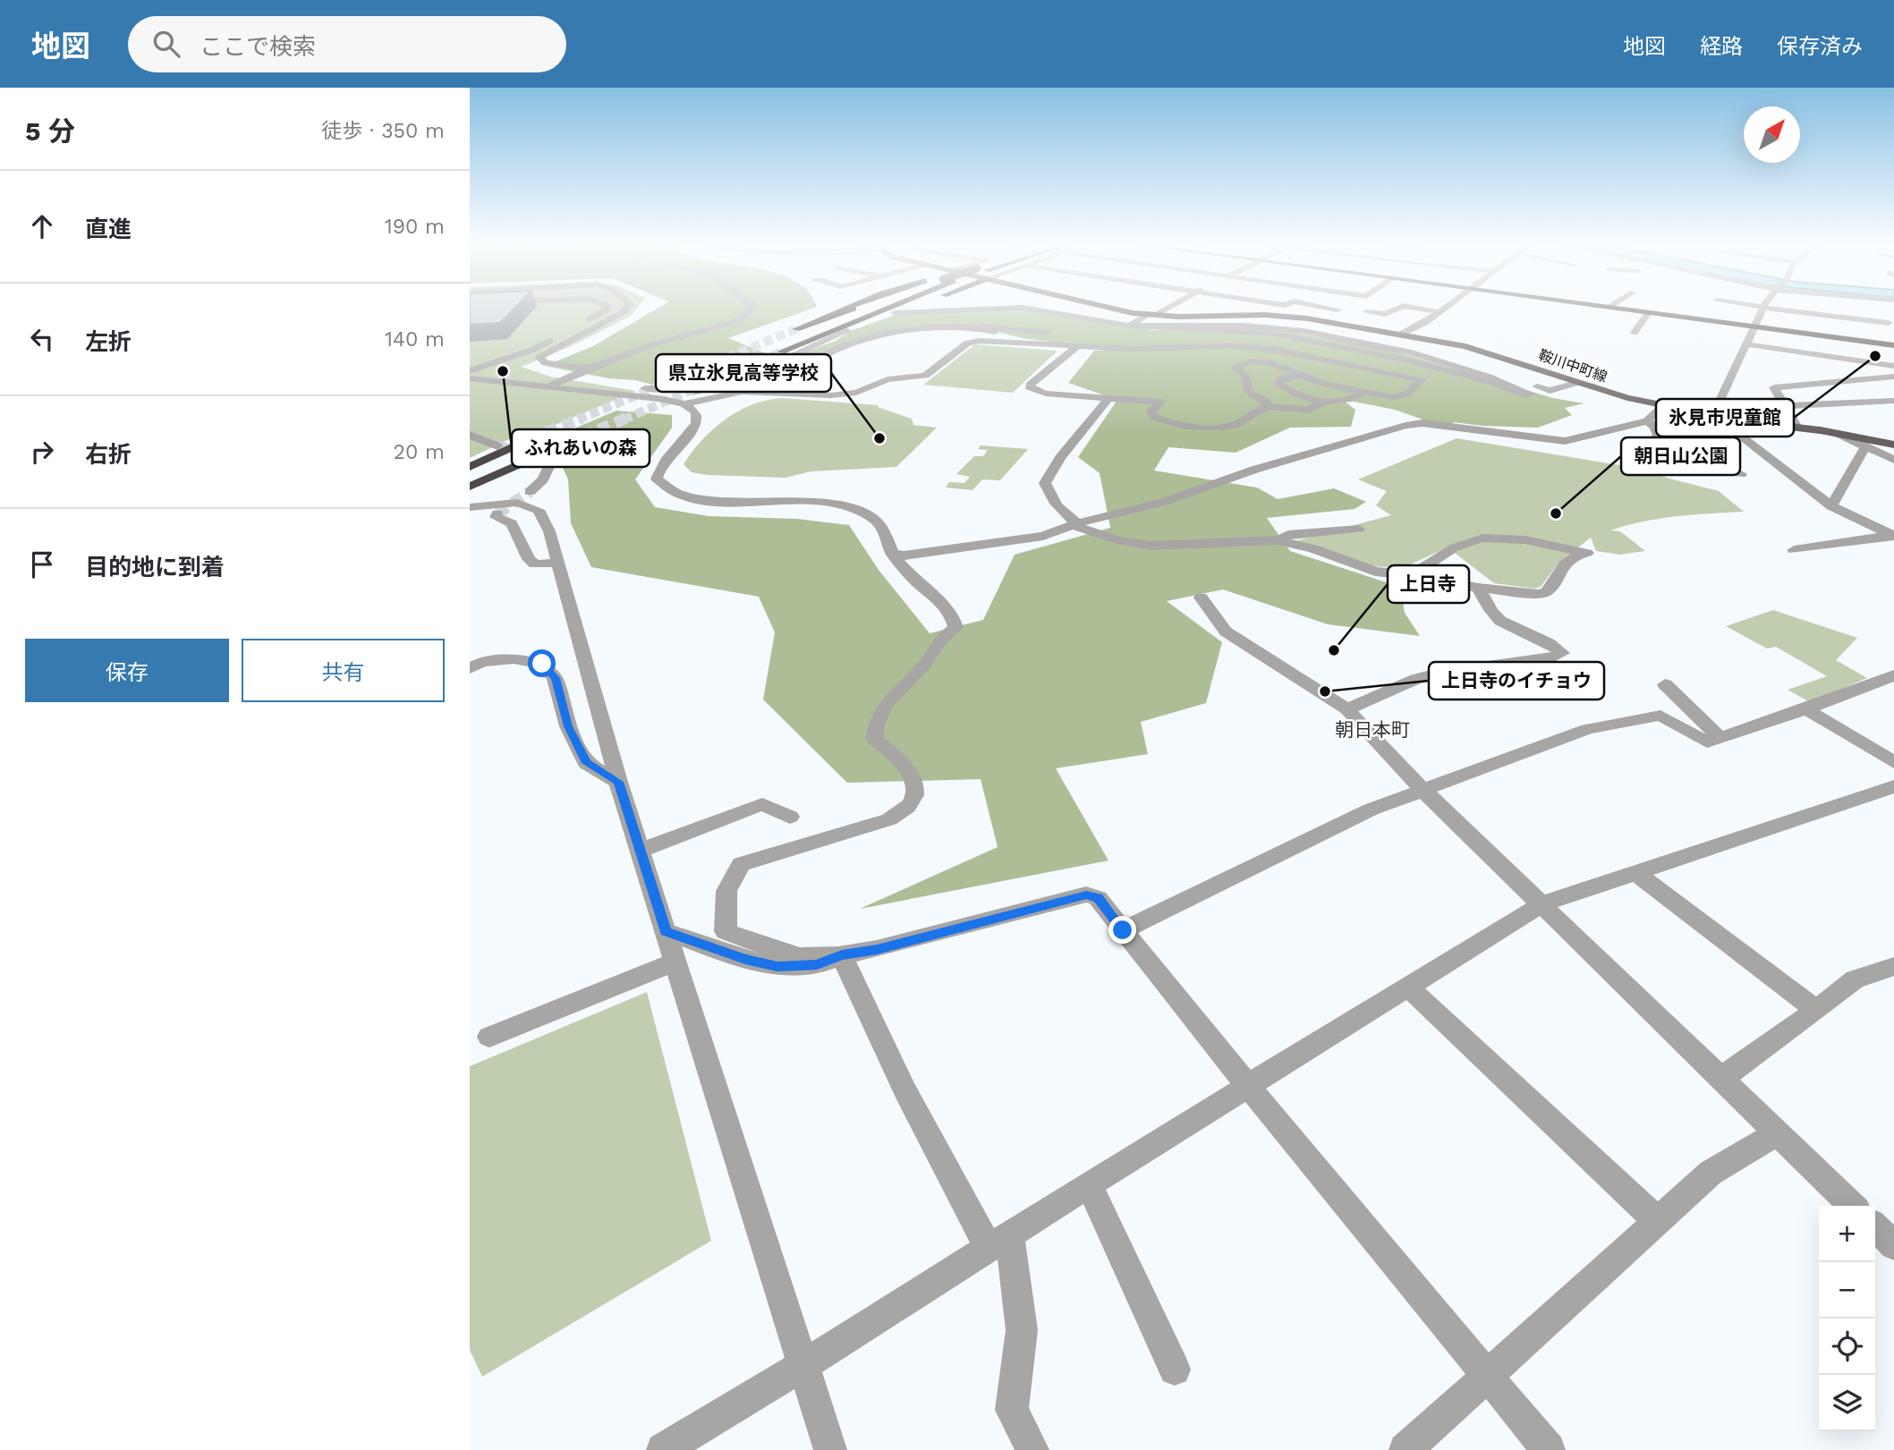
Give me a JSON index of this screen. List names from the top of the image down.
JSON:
{
  "streets": {
    "main road": ["鞍川中町線"]
  },
  "districts": ["朝日本町"],
  "places": [
    "氷見市児童館",
    "ふれあいの森",
    "県立氷見高等学校",
    "朝日山公園",
    "上日寺",
    "上日寺のイチョウ"
  ],
  "north": "top right",
  "page": {
    "header": "地図",
    "search": "ここで検索",
    "nav": ["地図", "経路", "保存済み"],
    "heading": ["5 分", "徒歩 · 350 m"],
    "list": [
      ["直進", "190 m"],
      ["左折", "140 m"],
      ["右折", "20 m"],
      "目的地に到着"
    ],
    "buttons": ["保存", "共有"],
    "map_buttons": ["+", "−"]
  }
}
